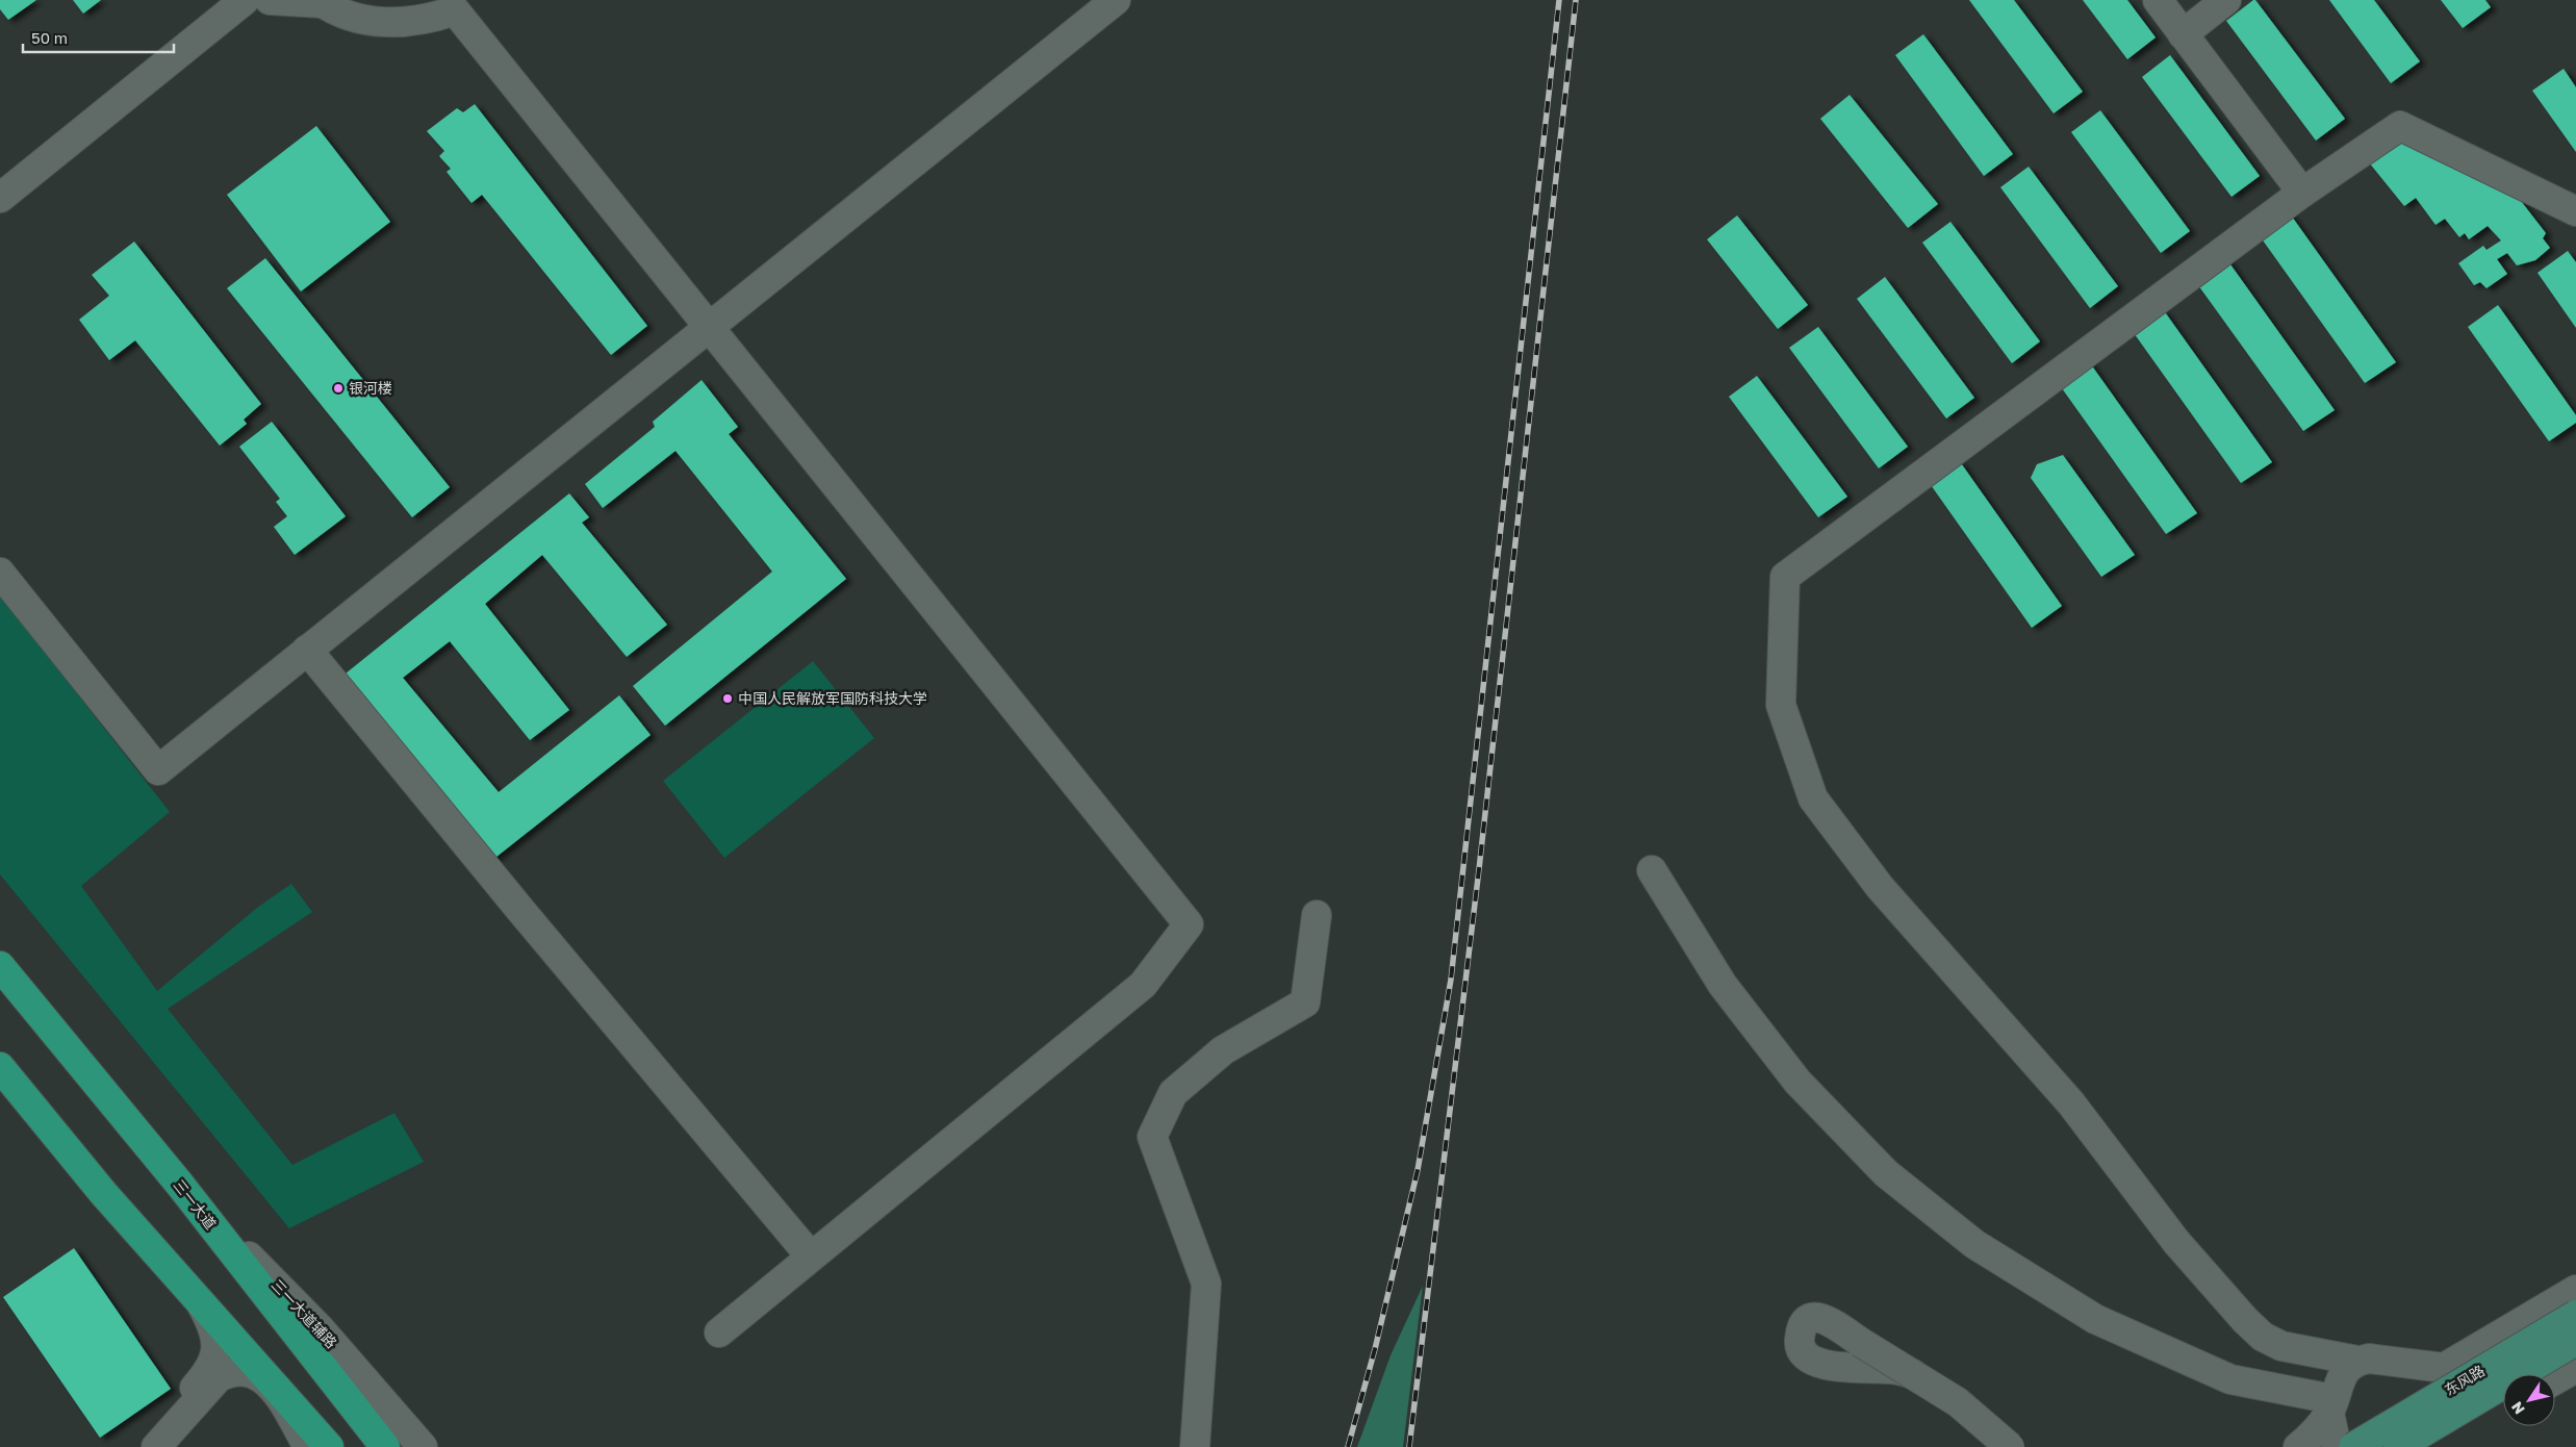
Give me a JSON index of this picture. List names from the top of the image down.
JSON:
{
  "streets": {
    "highway": ["三一大道"],
    "main road": ["东风路"],
    "street": ["三一大道辅路"]
  },
  "crossings": [
    ["三一大道", "三一大道辅路"]
  ],
  "places": ["银河楼", "中国人民解放军国防科技大学"],
  "scale_bar": "50 m",
  "north": "bottom left"
}
